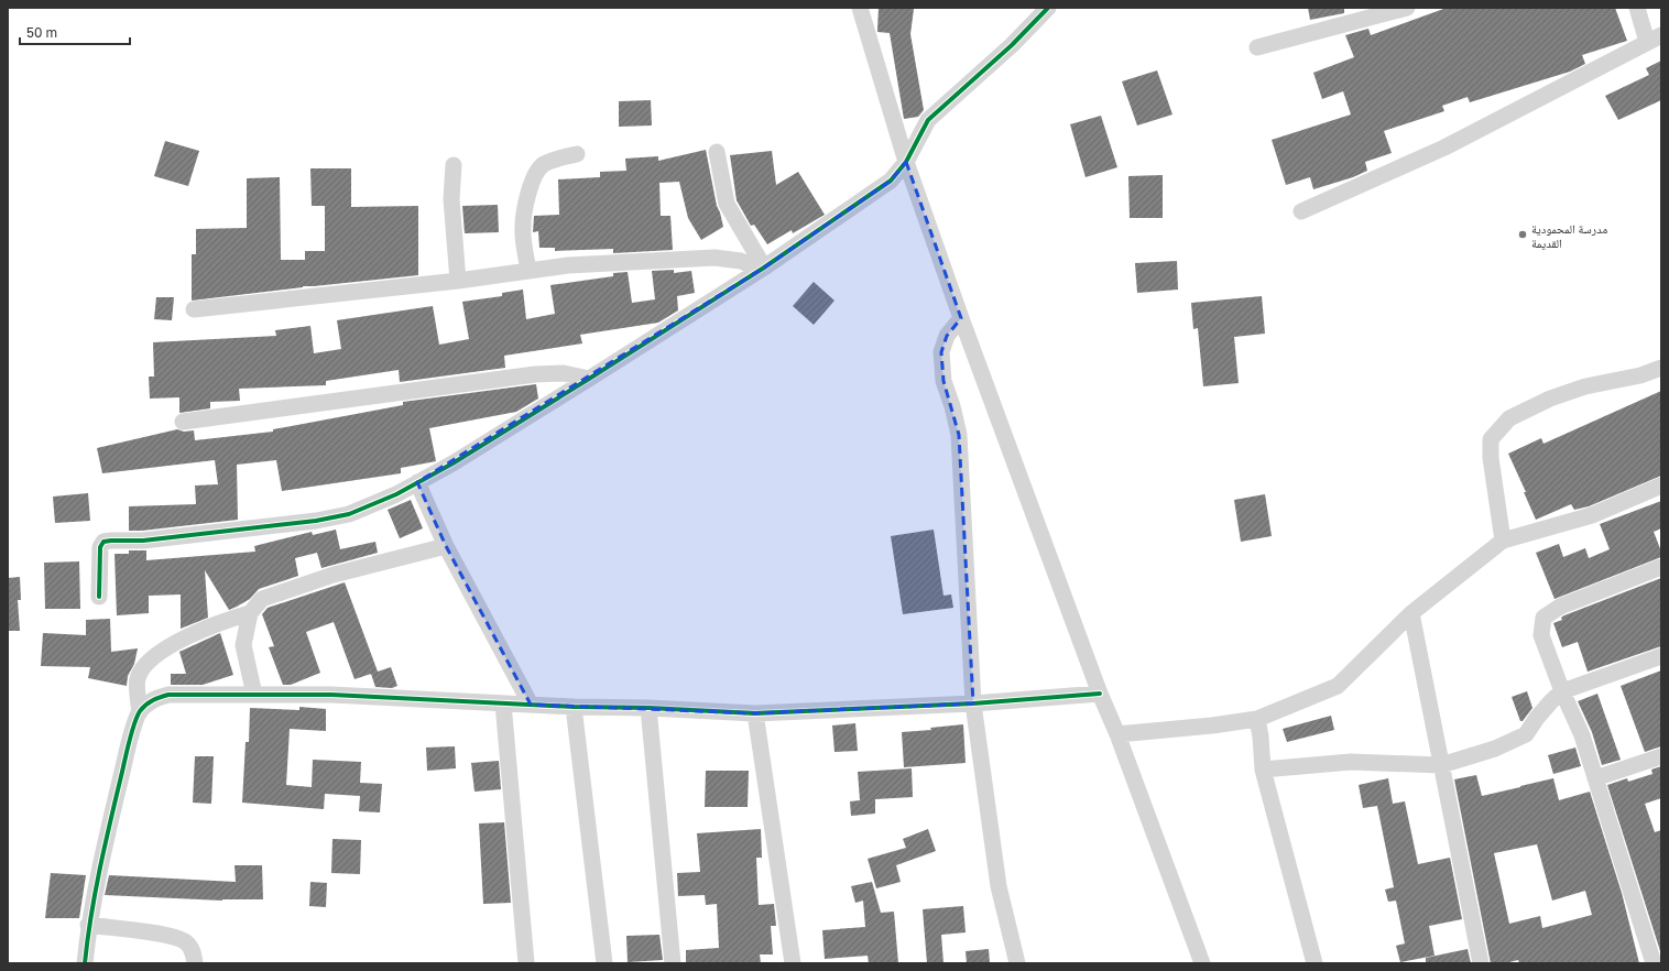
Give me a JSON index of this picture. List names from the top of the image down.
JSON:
{
  "places": ["مدرسة المحمودية القديمة"],
  "scale_bar": "50 m"
}
